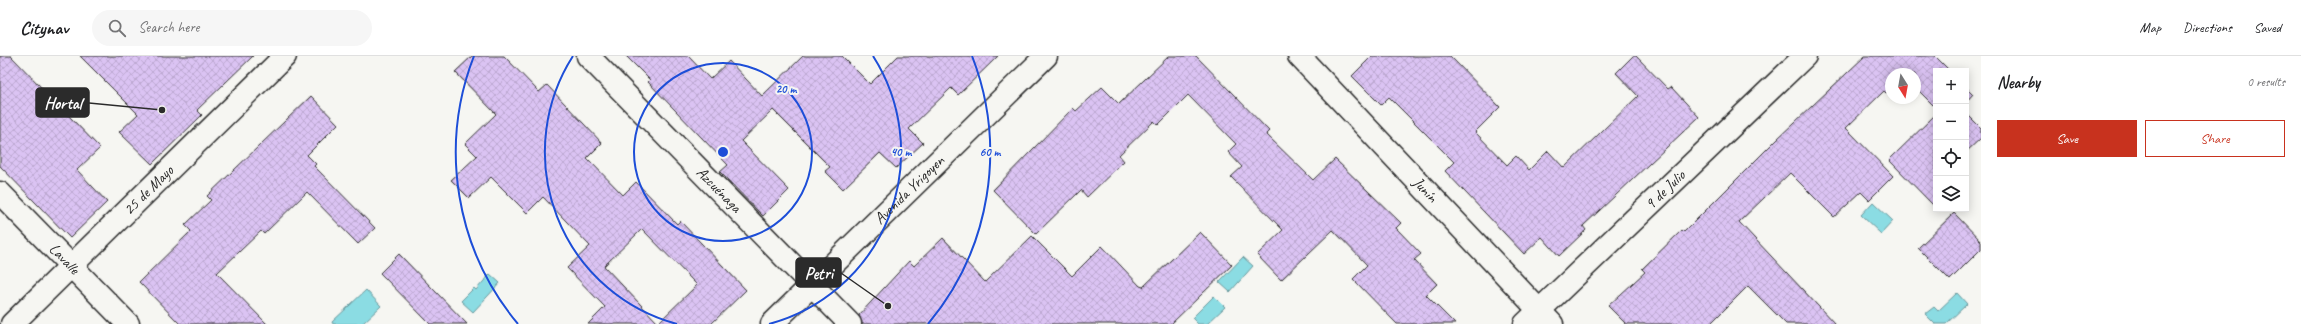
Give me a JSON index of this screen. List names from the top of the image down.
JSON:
{
  "streets": {
    "street": [
      "25 de Mayo",
      "Azcuénaga",
      "Avenida Yrigoyen",
      "Junín",
      "9 de Julio",
      "Lavalle"
    ]
  },
  "crossings": [
    ["25 de Mayo", "Lavalle"],
    ["Azcuénaga", "Avenida Yrigoyen"],
    ["Junín", "9 de Julio"]
  ],
  "places": ["Hortal", "Petri"],
  "north": "bottom",
  "page": {
    "header": "Citynav",
    "search": "Search here",
    "nav": ["Map", "Directions", "Saved"],
    "heading": ["Nearby", "0 results"],
    "map_buttons": ["+", "−"],
    "buttons": ["Save", "Share"]
  },
  "rings": ["20 m", "40 m", "60 m"]
}
